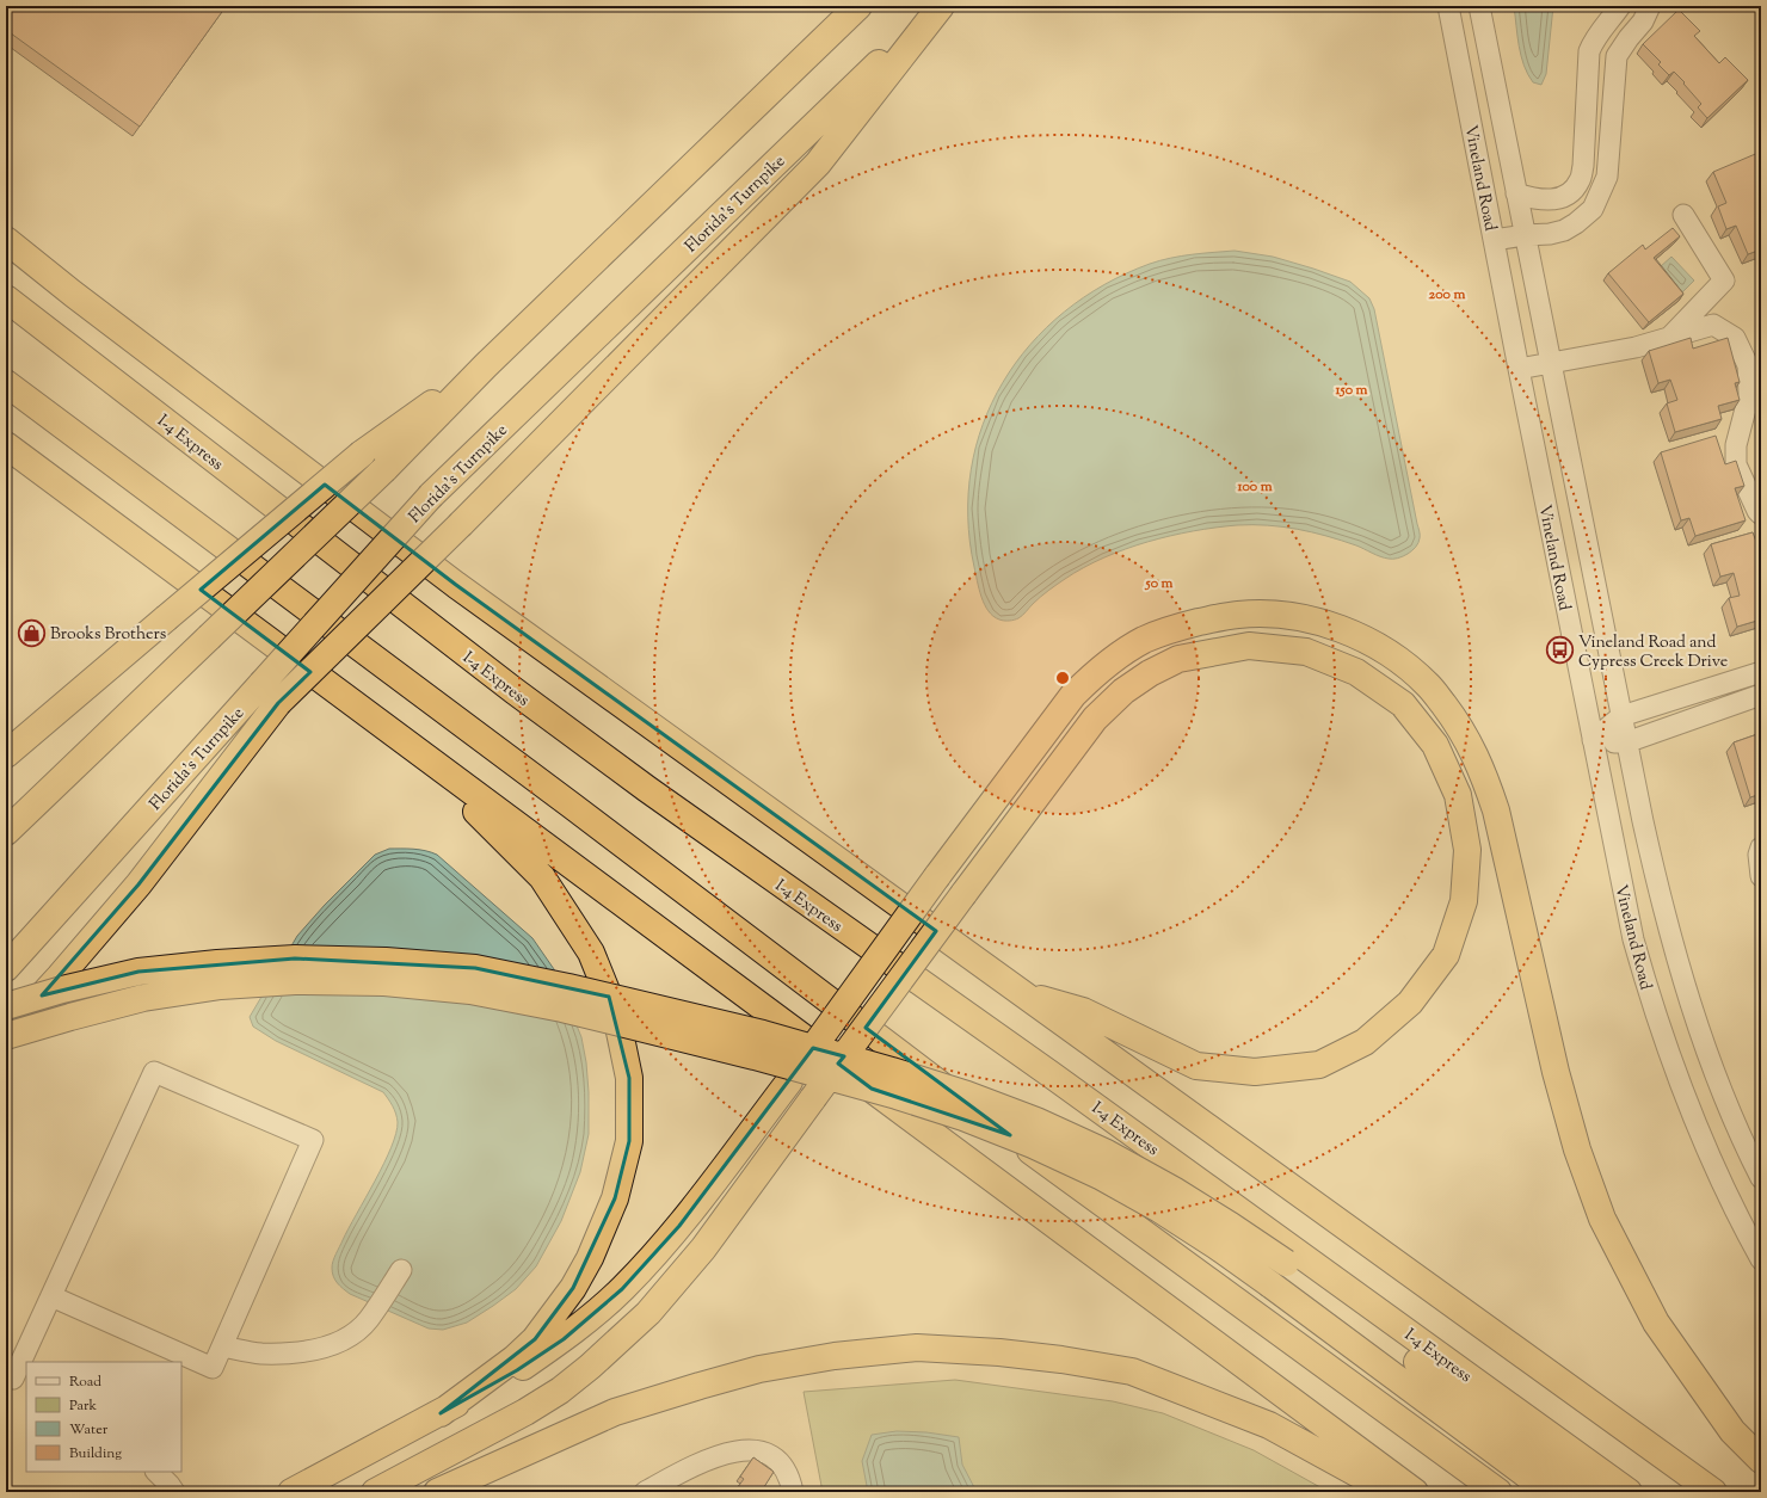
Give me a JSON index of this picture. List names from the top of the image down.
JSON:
{
  "streets": {
    "highway": ["Florida's Turnpike", "I-4 Express"],
    "street": ["Vineland Road"]
  },
  "places": {
    "shop": ["Brooks Brothers"],
    "bus stop": ["Vineland Road and Cypress Creek Drive"]
  },
  "legend": [
    "Road",
    "Park",
    "Water",
    "Building"
  ],
  "rings": [
    "200 m",
    "150 m",
    "100 m",
    "50 m"
  ]
}
